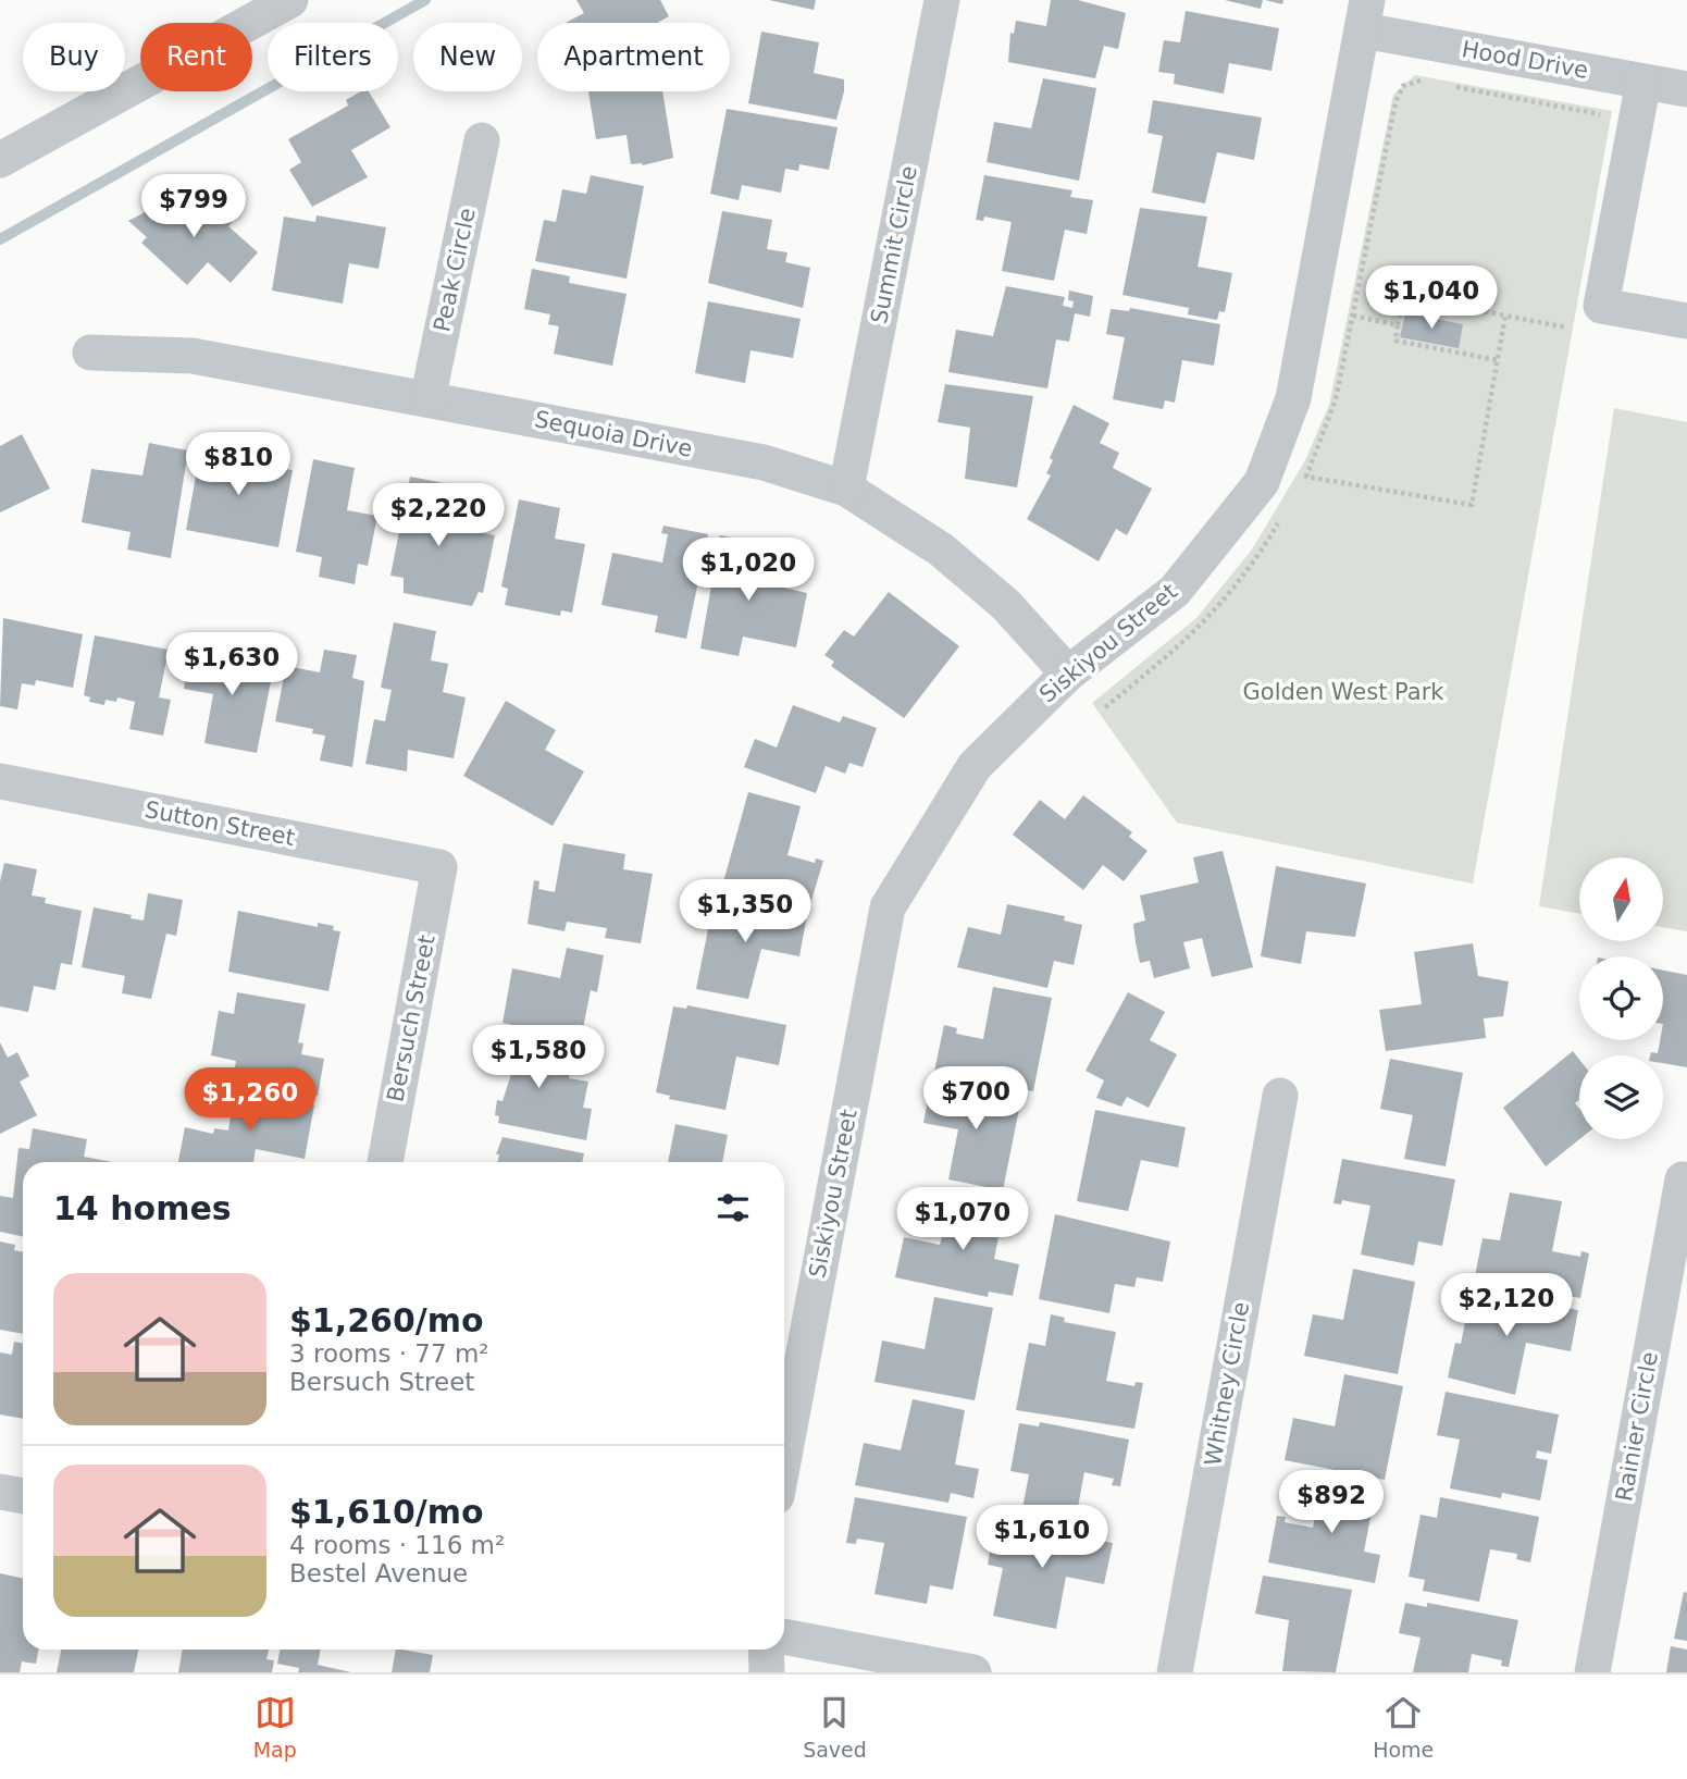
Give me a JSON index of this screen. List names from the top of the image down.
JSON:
{
  "streets": {
    "street": [
      "Hood Drive",
      "Summit Circle",
      "Peak Circle",
      "Sequoia Drive",
      "Siskiyou Street",
      "Sutton Street",
      "Bersuch Street",
      "Whitney Circle",
      "Rainier Circle"
    ]
  },
  "crossings": [
    ["Hood Drive", "Siskiyou Street"],
    ["Summit Circle", "Sequoia Drive"],
    ["Peak Circle", "Sequoia Drive"],
    ["Sequoia Drive", "Siskiyou Street"],
    ["Sutton Street", "Bersuch Street"]
  ],
  "parks": ["Golden West Park"],
  "north": "top",
  "page": {
    "chip": [
      "Buy",
      "Rent",
      "Filters",
      "New",
      "Apartment"
    ],
    "price": [
      "$799",
      "$1,040",
      "$810",
      "$2,220",
      "$1,020",
      "$1,630",
      "$1,350",
      "$1,580",
      "$700",
      "$1,260",
      "$1,070",
      "$2,120",
      "$892",
      "$1,610"
    ],
    "heading": "14 homes",
    "list": [
      {
        "name": "$1,260/mo",
        "note": "3 rooms · 77 m² · Bersuch Street"
      },
      {
        "name": "$1,610/mo",
        "note": "4 rooms · 116 m² · Bestel Avenue"
      }
    ],
    "tabs": ["Map", "Saved", "Home"]
  }
}
